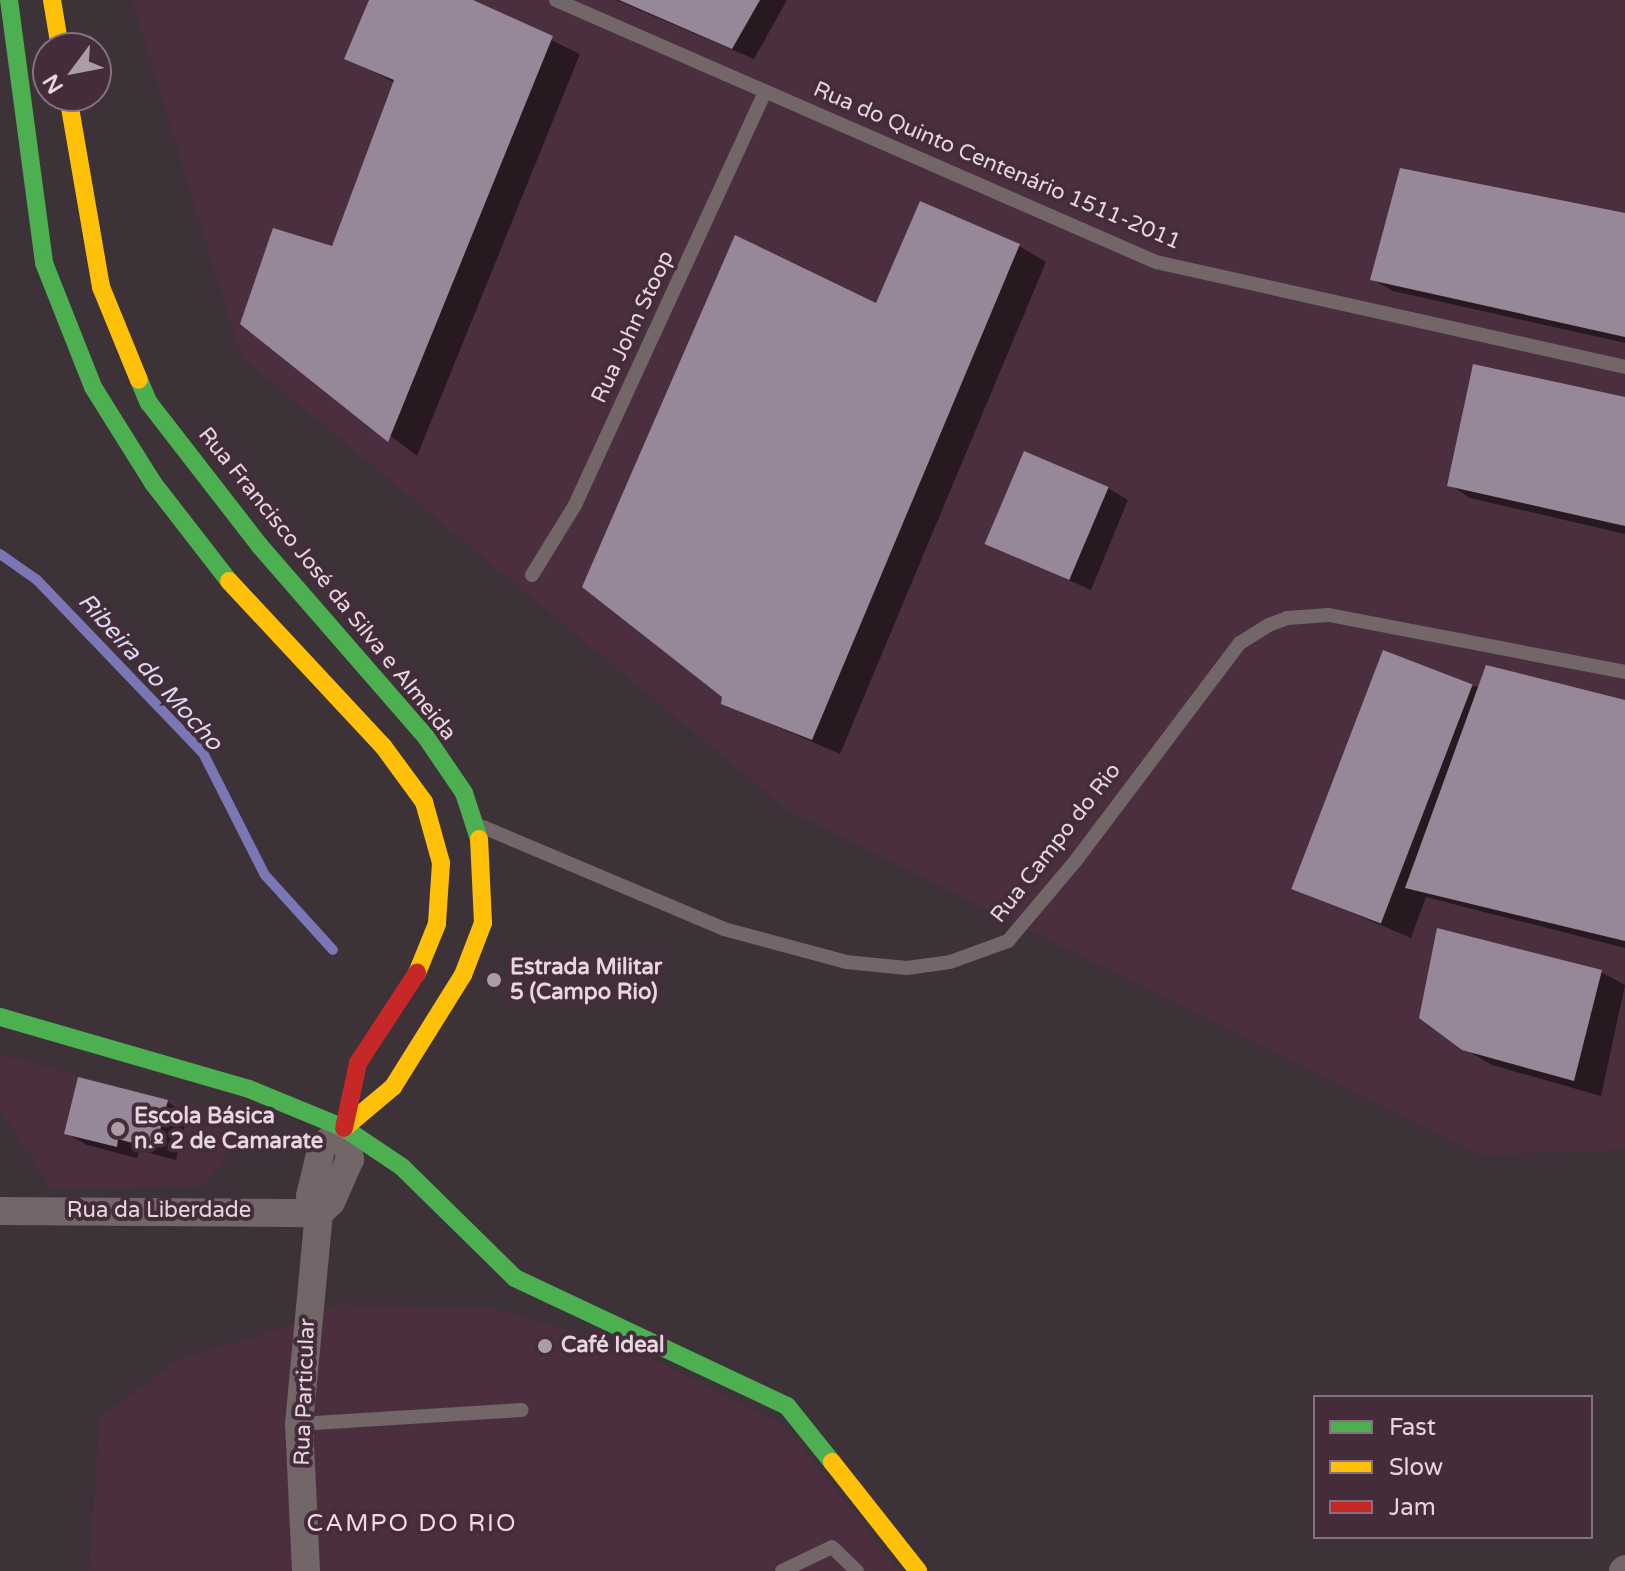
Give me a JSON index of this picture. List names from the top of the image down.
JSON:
{
  "streets": {
    "street": ["Rua Francisco José da Silva e Almeida", "Rua da Liberdade", "Rua Particular"],
    "lane": ["Rua do Quinto Centenário 1511-2011", "Rua John Stoop", "Rua Campo do Rio"]
  },
  "crossings": [
    ["Rua do Quinto Centenário 1511-2011", "Rua John Stoop"],
    ["Rua Francisco José da Silva e Almeida", "Rua Campo do Rio"],
    ["Rua Francisco José da Silva e Almeida", "Rua Particular"],
    ["Rua da Liberdade", "Rua Particular"]
  ],
  "districts": ["CAMPO DO RIO"],
  "water": ["Ribeira do Mocho"],
  "places": ["Estrada Militar 5 (Campo Rio)", "Escola Básica n.º 2 de Camarate", "Café Ideal"],
  "legend": ["Fast", "Slow", "Jam"],
  "north": "bottom left"
}
